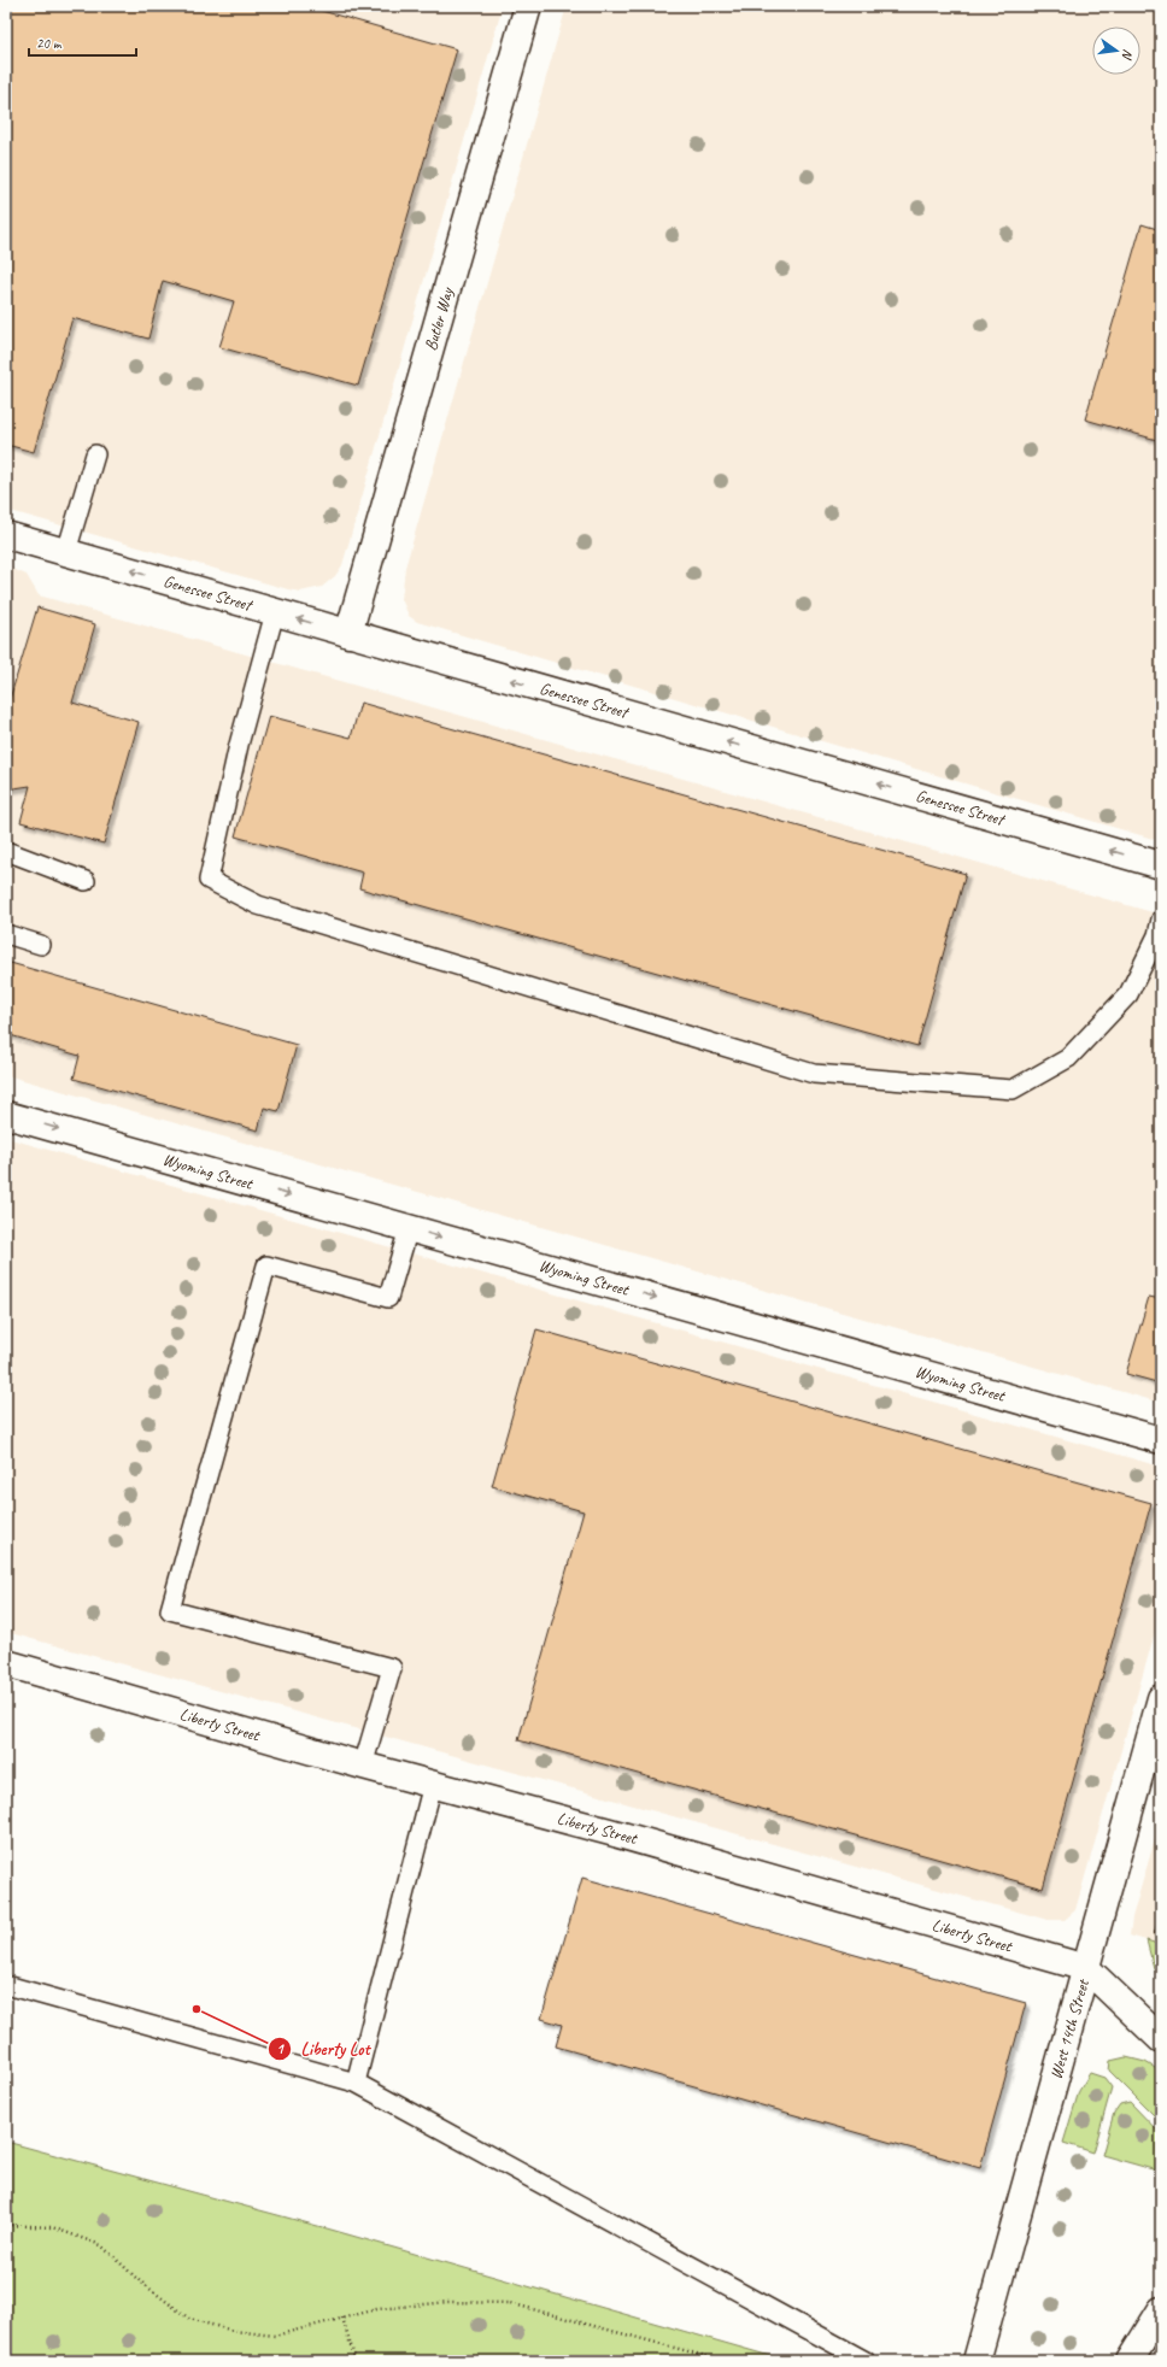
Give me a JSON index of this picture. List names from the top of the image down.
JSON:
{
  "streets": {
    "main road": [
      "Butler Way",
      "Genessee Street",
      "Wyoming Street",
      "Liberty Street",
      "West 14th Street"
    ]
  },
  "crossings": [
    ["Butler Way", "Genessee Street"],
    ["Liberty Street", "West 14th Street"]
  ],
  "one_way": ["Genessee Street", "Wyoming Street"],
  "places": ["Liberty Lot"],
  "scale_bar": "20 m",
  "north": "right"
}
